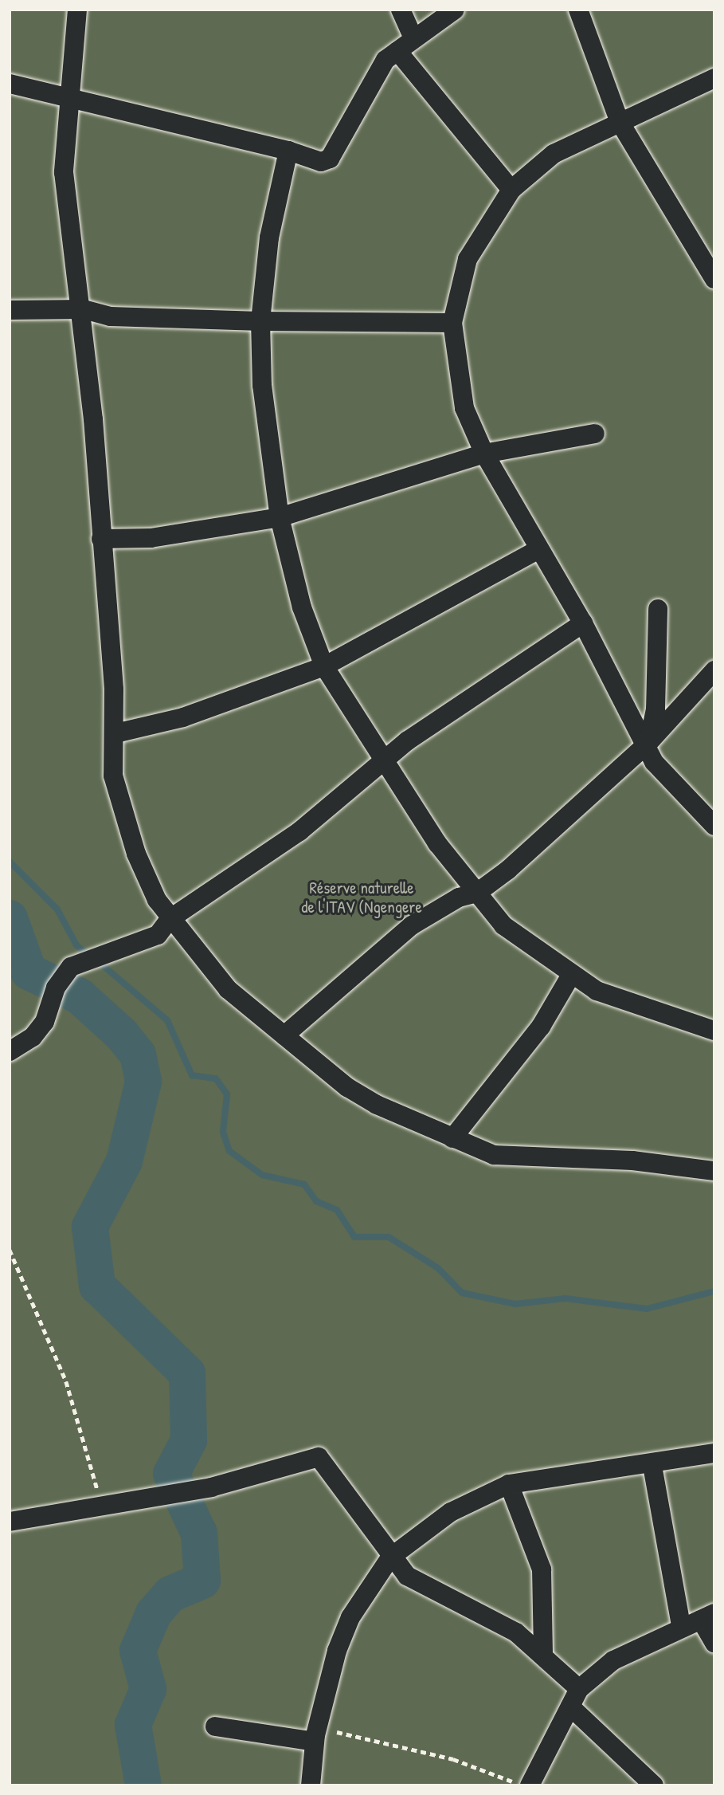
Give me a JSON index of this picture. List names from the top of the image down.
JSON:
{
  "parks": ["Réserve naturelle de l'ITAV (Ngengere"]
}
